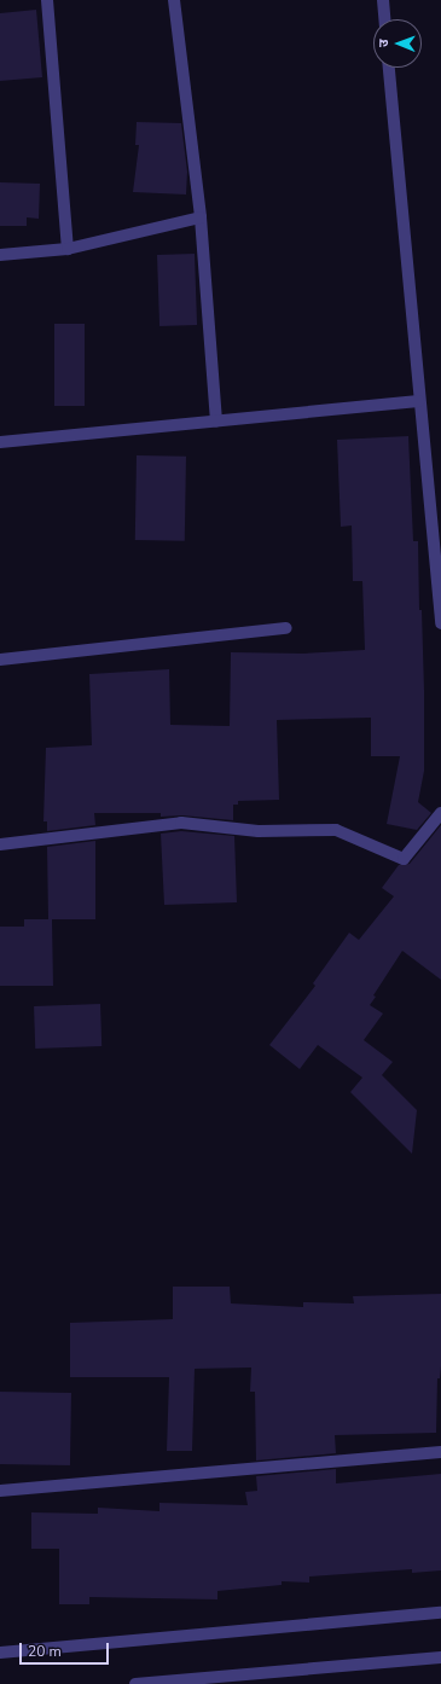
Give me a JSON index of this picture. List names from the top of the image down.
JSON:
{
  "scale_bar": "20 m",
  "north": "left"
}
